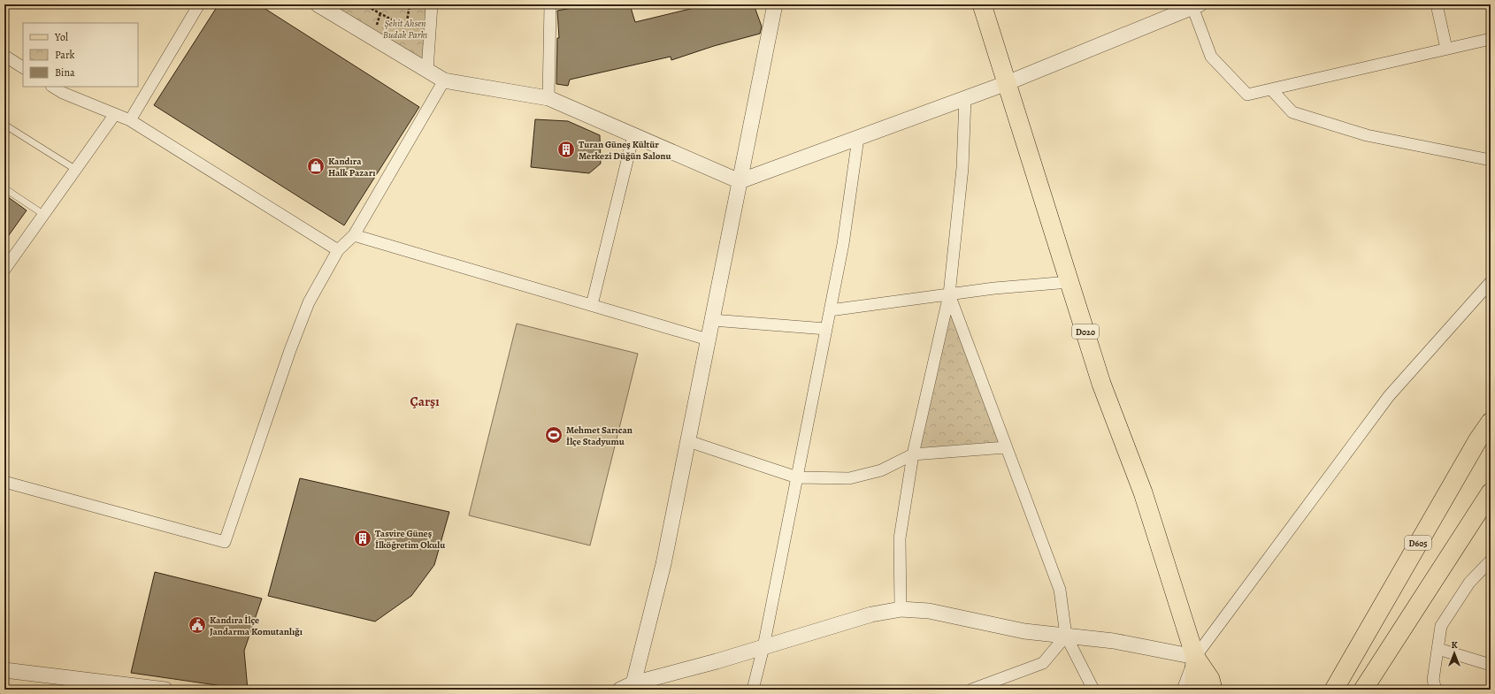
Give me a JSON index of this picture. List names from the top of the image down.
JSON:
{
  "streets": {
    "main road": ["D020", "D605"]
  },
  "districts": ["Çarşı"],
  "parks": ["Şehit Ahsen Budak Parkı"],
  "places": {
    "building": ["Turan Güneş Kültür Merkezi Düğün Salonu", "Tasvire Güneş İlköğretim Okulu"],
    "shop": ["Kandıra Halk Pazarı"],
    "sports": ["Mehmet Sarıcan İlçe Stadyumu"],
    "public building": ["Kandıra İlçe Jandarma Komutanlığı"]
  },
  "legend": ["Yol", "Park", "Bina"],
  "north": "top"
}
